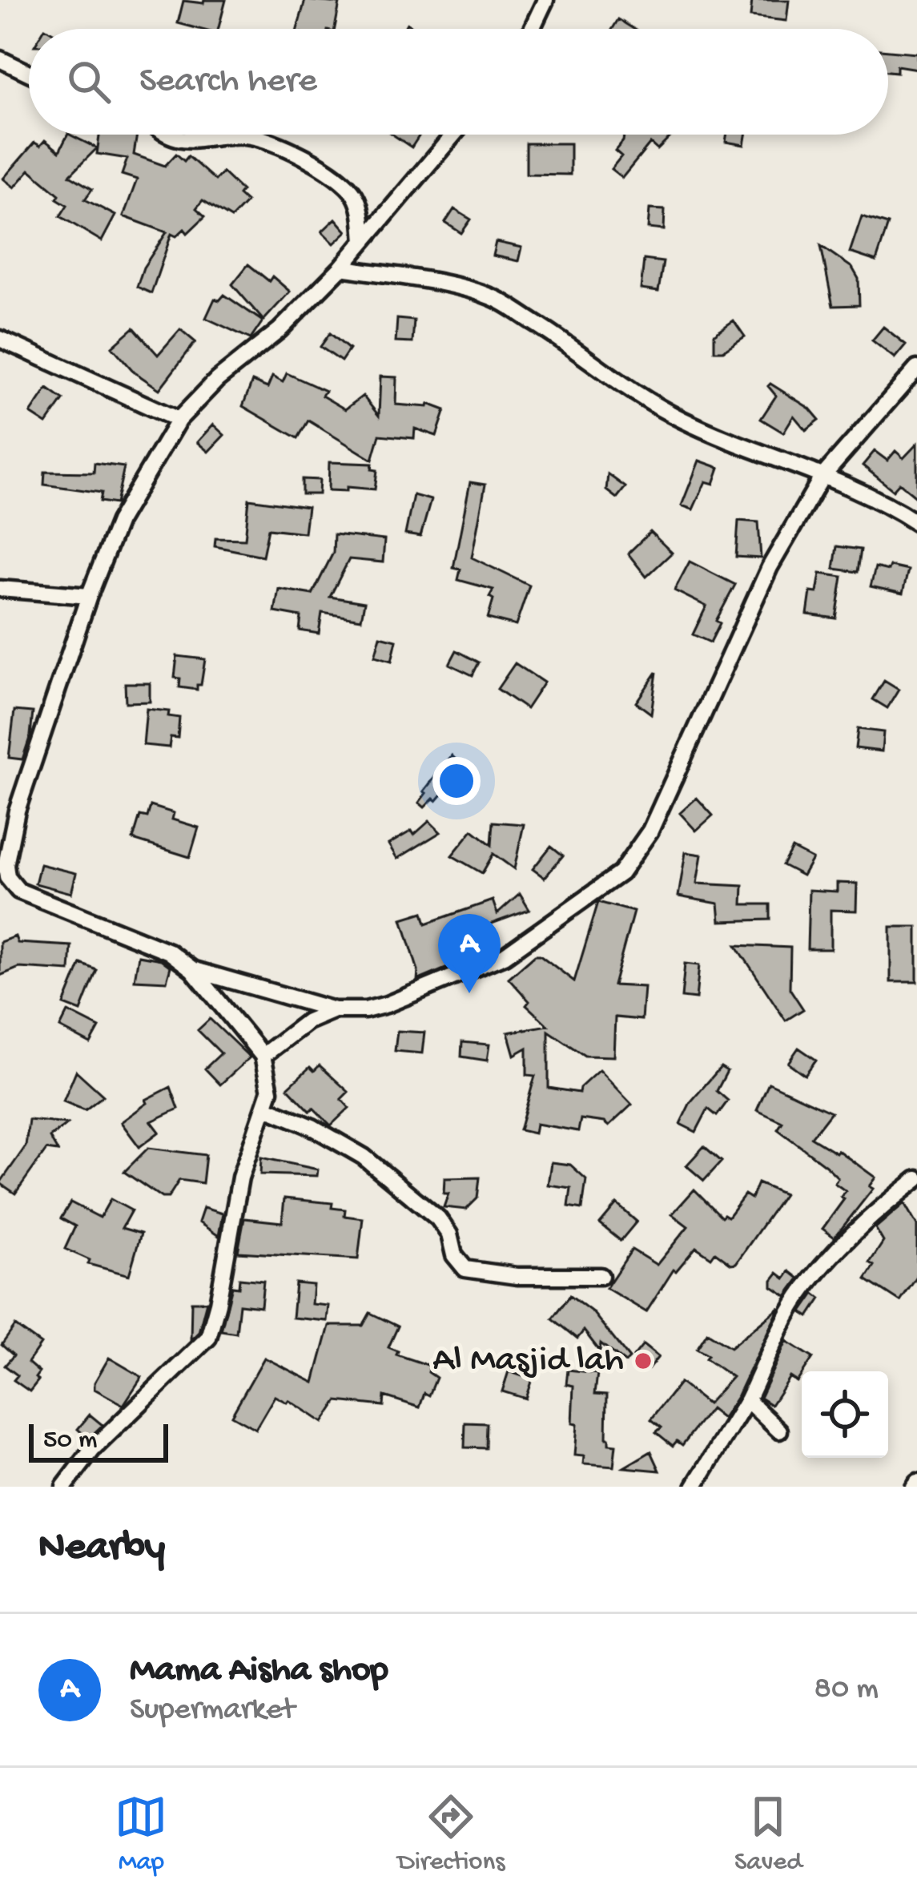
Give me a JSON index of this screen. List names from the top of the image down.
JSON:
{
  "places": ["Al Masjid lah"],
  "scale_bar": "50 m",
  "page": {
    "search": "Search here",
    "pins": "A",
    "scale": "50 m",
    "heading": "Nearby",
    "list": [
      {
        "mark": "A",
        "name": "Mama Aisha shop",
        "note": "Supermarket",
        "value": "80 m"
      }
    ],
    "nav": ["Map", "Directions", "Saved"]
  }
}
